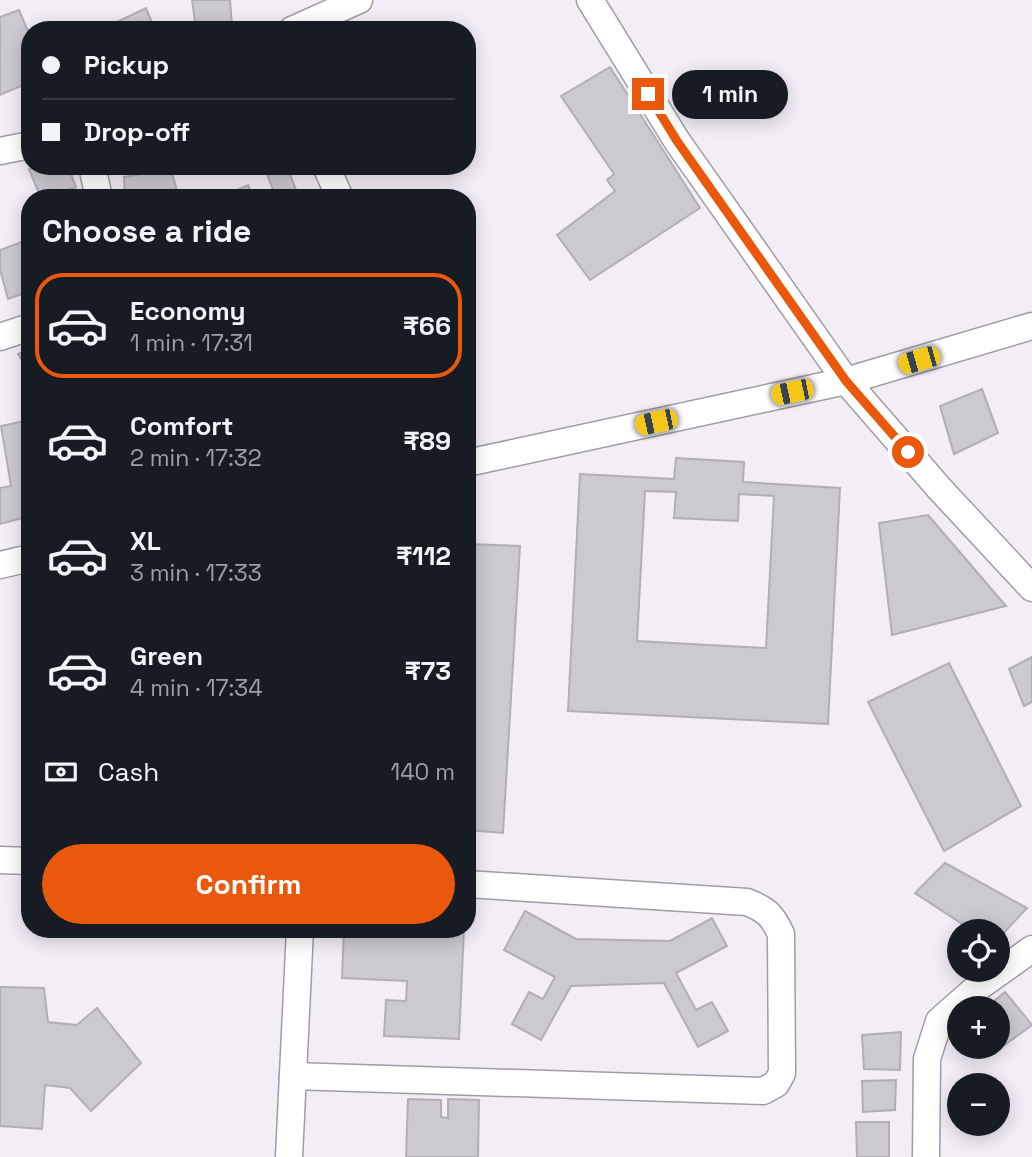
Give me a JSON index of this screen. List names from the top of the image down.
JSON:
{
  "page": {
    "banner": ["Pickup", "Drop-off"],
    "bubble": "1 min",
    "heading": "Choose a ride",
    "list": [
      {
        "name": "Economy",
        "note": "1 min · 17:31",
        "value": "₹66"
      },
      {
        "name": "Comfort",
        "note": "2 min · 17:32",
        "value": "₹89"
      },
      {
        "name": "XL",
        "note": "3 min · 17:33",
        "value": "₹112"
      },
      {
        "name": "Green",
        "note": "4 min · 17:34",
        "value": "₹73"
      }
    ],
    "pay": ["Cash", "140 m"],
    "buttons": "Confirm",
    "map_buttons": ["+", "−"]
  }
}
